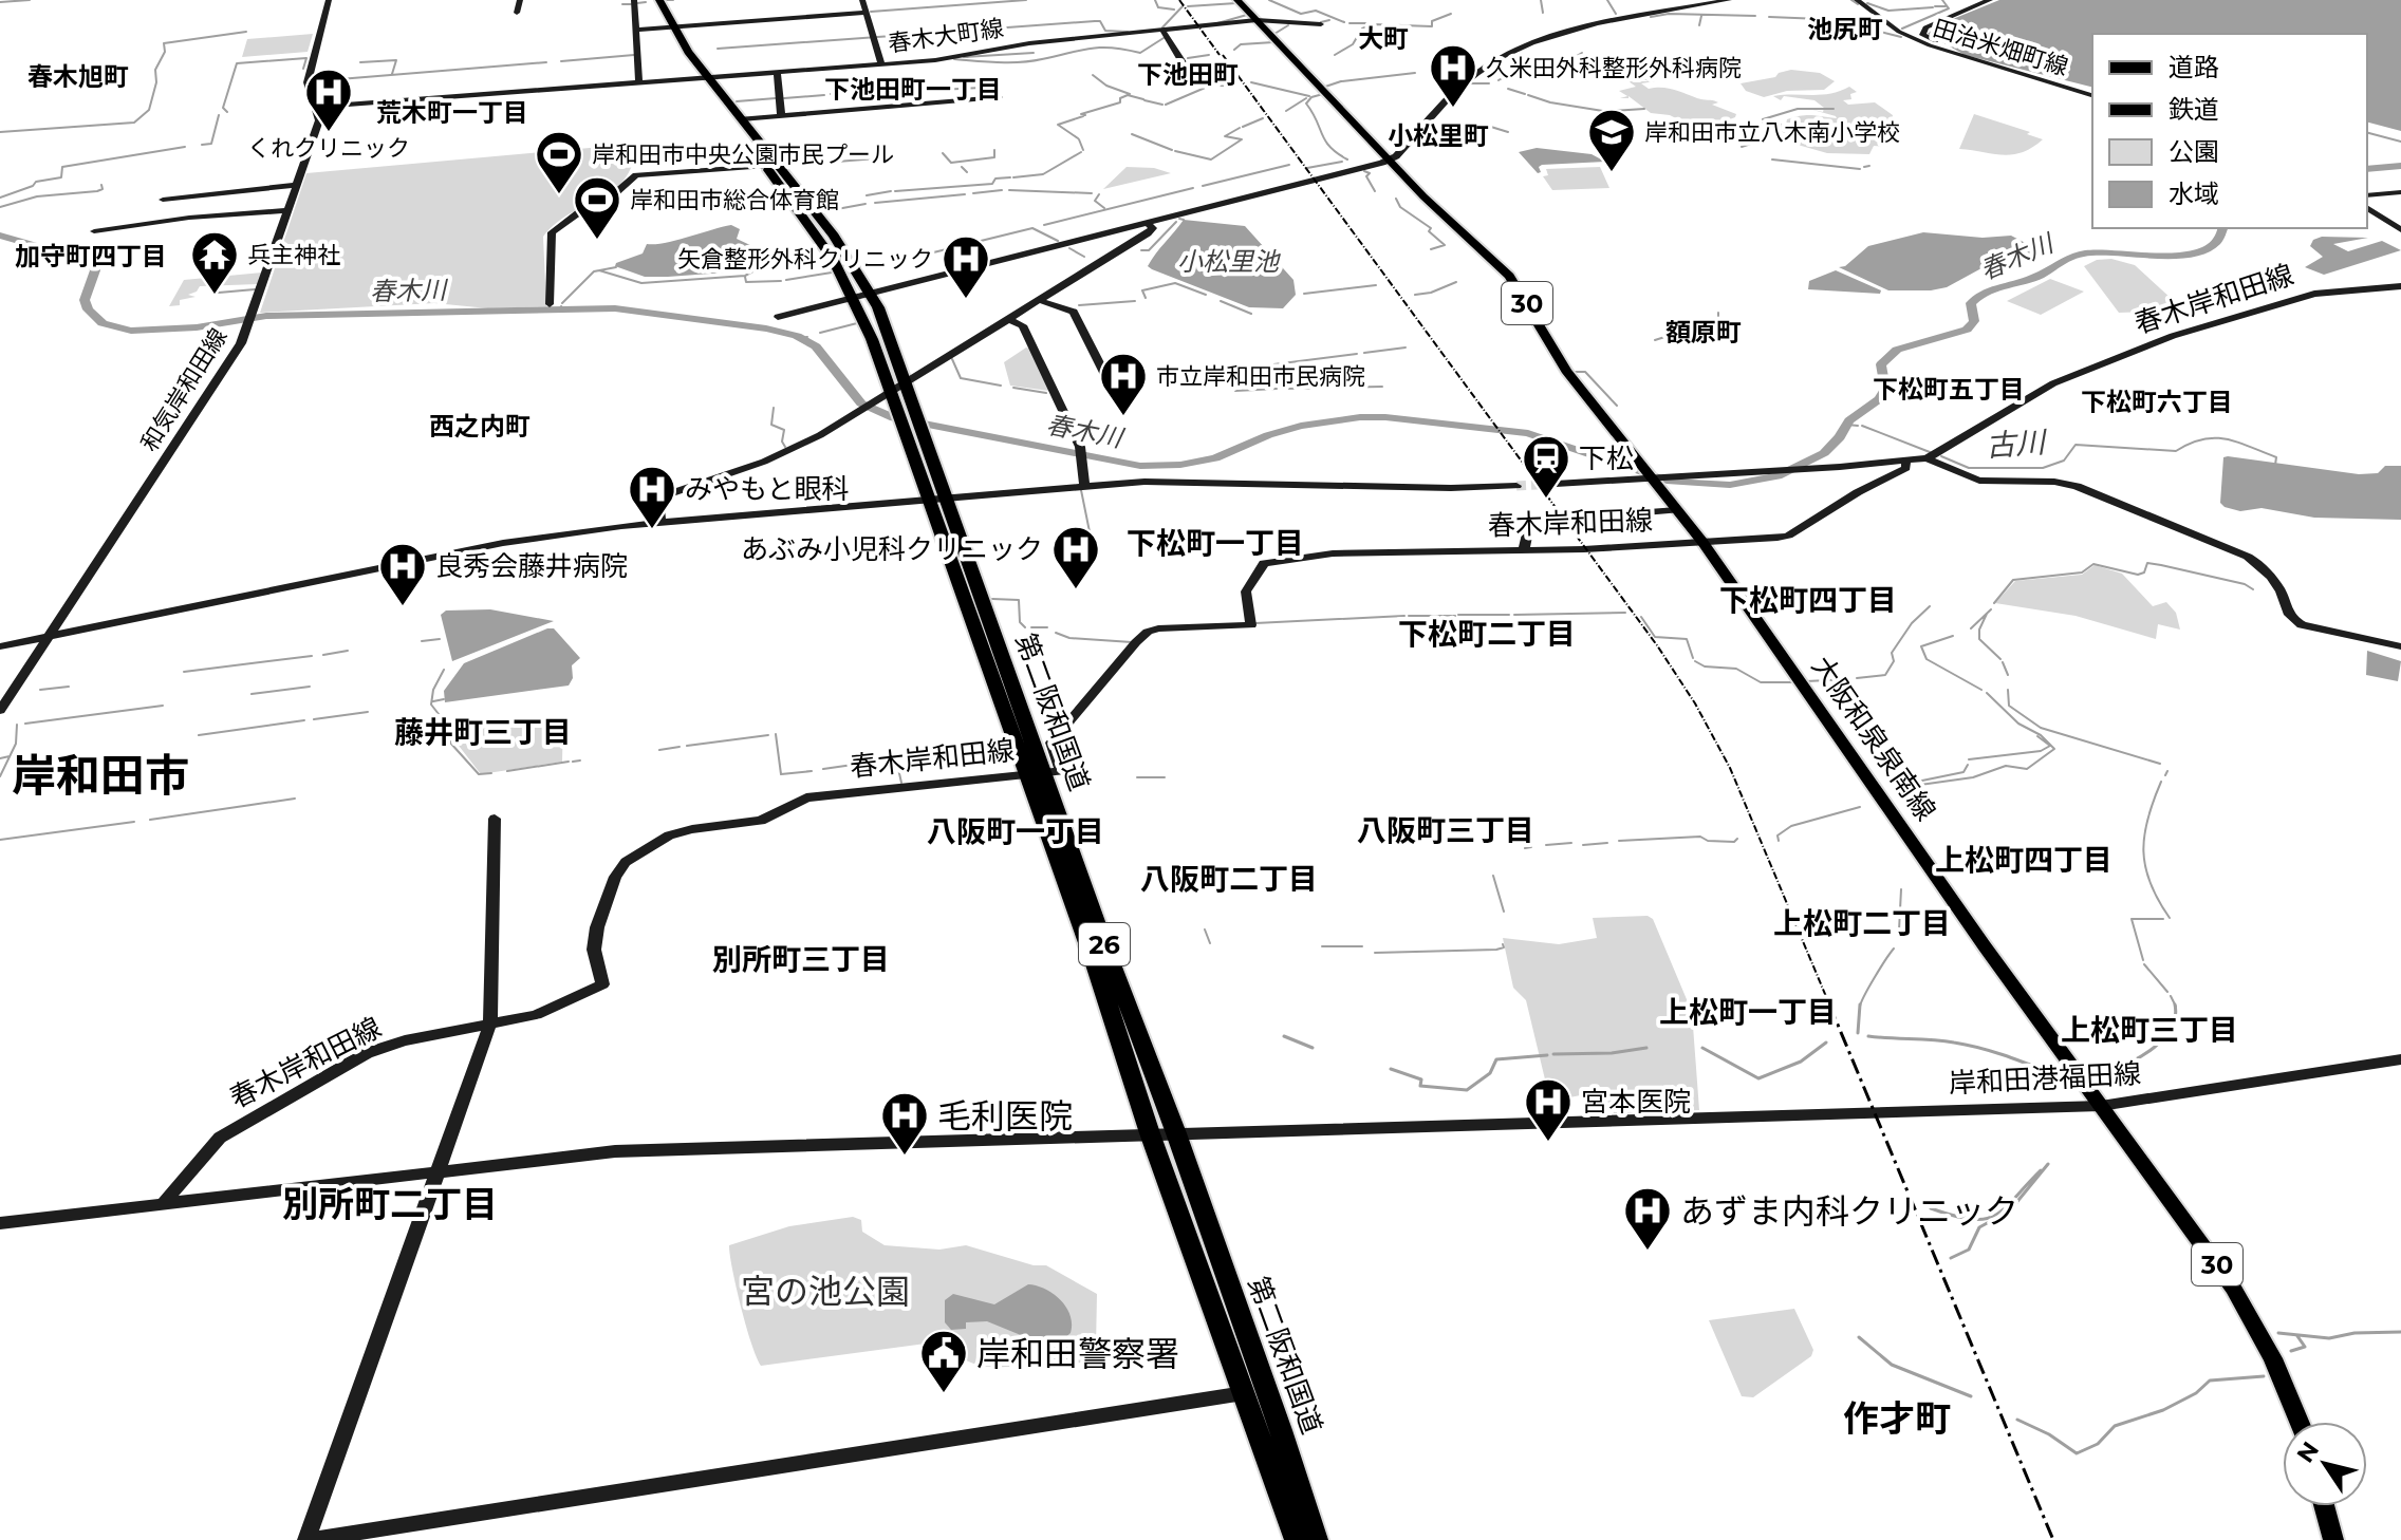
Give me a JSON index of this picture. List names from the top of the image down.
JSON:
{
  "streets": {
    "highway": ["第二阪和国道", "26"],
    "main road": ["30", "大阪和泉泉南線"],
    "street": [
      "春木大町線",
      "田治米畑町線",
      "春木岸和田線",
      "和気岸和田線",
      "岸和田港福田線"
    ]
  },
  "crossings": [
    ["春木大町線", "第二阪和国道"],
    ["春木大町線", "大阪和泉泉南線"],
    ["春木岸和田線", "第二阪和国道"],
    ["春木岸和田線", "大阪和泉泉南線"],
    ["春木岸和田線", "岸和田港福田線"],
    ["第二阪和国道", "26"],
    ["第二阪和国道", "岸和田港福田線"],
    ["大阪和泉泉南線", "岸和田港福田線"]
  ],
  "districts": [
    "池尻町",
    "大町",
    "下池田町",
    "春木旭町",
    "下池田町一丁目",
    "荒木町一丁目",
    "小松里町",
    "加守町四丁目",
    "額原町",
    "下松町五丁目",
    "下松町六丁目",
    "西之内町",
    "下松町一丁目",
    "下松町四丁目",
    "下松町二丁目",
    "藤井町三丁目",
    "岸和田市",
    "八阪町三丁目",
    "八阪町一丁目",
    "上松町四丁目",
    "八阪町二丁目",
    "上松町二丁目",
    "別所町三丁目",
    "上松町一丁目",
    "上松町三丁目",
    "別所町二丁目",
    "作才町"
  ],
  "water": ["春木川", "小松里池", "古川"],
  "parks": ["宮の池公園"],
  "places": {
    "hospital": [
      "久米田外科整形外科病院",
      "くれクリニック",
      "矢倉整形外科クリニック",
      "市立岸和田市民病院",
      "みやもと眼科",
      "あぶみ小児科クリニック",
      "良秀会藤井病院",
      "宮本医院",
      "毛利医院",
      "あずま内科クリニック"
    ],
    "school or university": ["岸和田市立八木南小学校"],
    "sports": ["岸和田市中央公園市民プール", "岸和田市総合体育館"],
    "temple": ["兵主神社"],
    "station": ["下松"],
    "public building": ["岸和田警察署"]
  },
  "legend": [
    "道路",
    "鉄道",
    "公園",
    "水域"
  ],
  "north": "top left"
}
